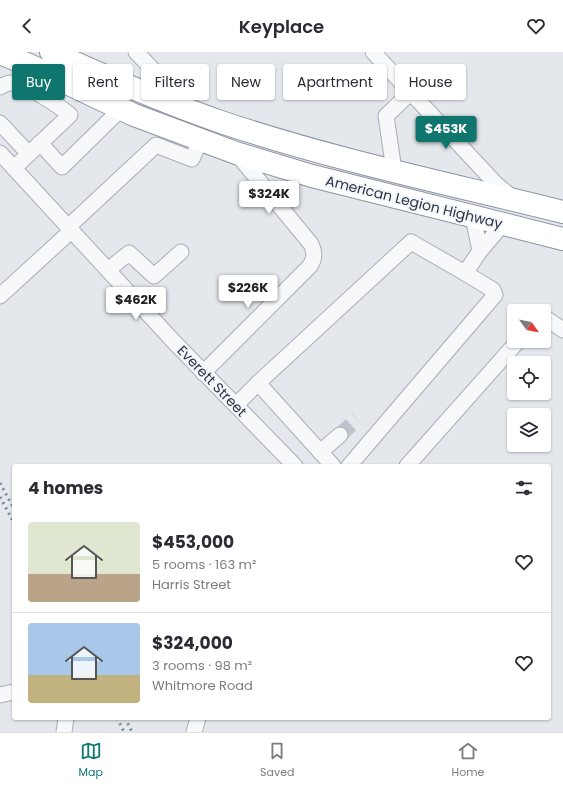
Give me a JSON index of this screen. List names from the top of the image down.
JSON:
{
  "streets": {
    "highway": ["American Legion Highway"],
    "street": ["Everett Street"]
  },
  "north": "bottom right",
  "page": {
    "header": "Keyplace",
    "chip": [
      "Buy",
      "Rent",
      "Filters",
      "New",
      "Apartment",
      "House"
    ],
    "price": [
      "$453K",
      "$324K",
      "$226K",
      "$462K"
    ],
    "heading": "4 homes",
    "list": [
      {
        "name": "$453,000",
        "note": "5 rooms · 163 m² · Harris Street"
      },
      {
        "name": "$324,000",
        "note": "3 rooms · 98 m² · Whitmore Road"
      }
    ],
    "tabs": ["Map", "Saved", "Home"]
  }
}
